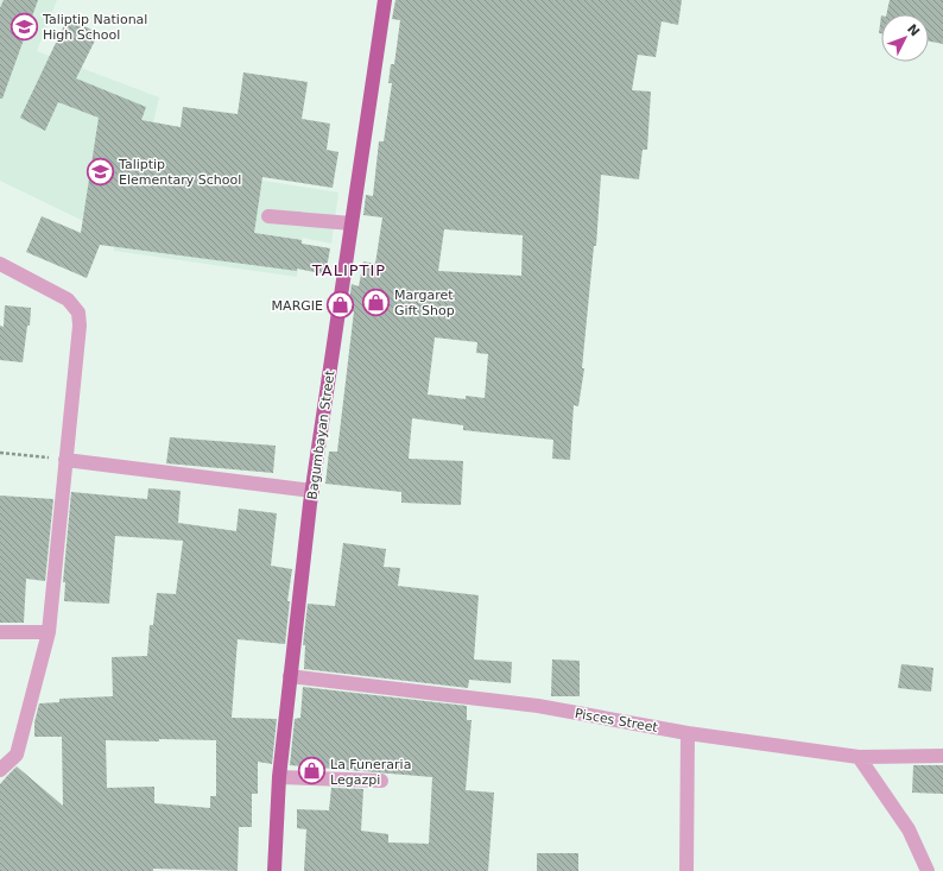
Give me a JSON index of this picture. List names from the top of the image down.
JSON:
{
  "streets": {
    "main road": ["Bagumbayan Street"],
    "street": ["Pisces Street"]
  },
  "crossings": [
    ["Bagumbayan Street", "Pisces Street"]
  ],
  "districts": ["TALIPTIP"],
  "places": {
    "school or university": ["Taliptip National High School", "Taliptip Elementary School"],
    "shop": ["Margaret Gift Shop", "MARGIE", "La Funeraria Legazpi"]
  },
  "north": "top right"
}
